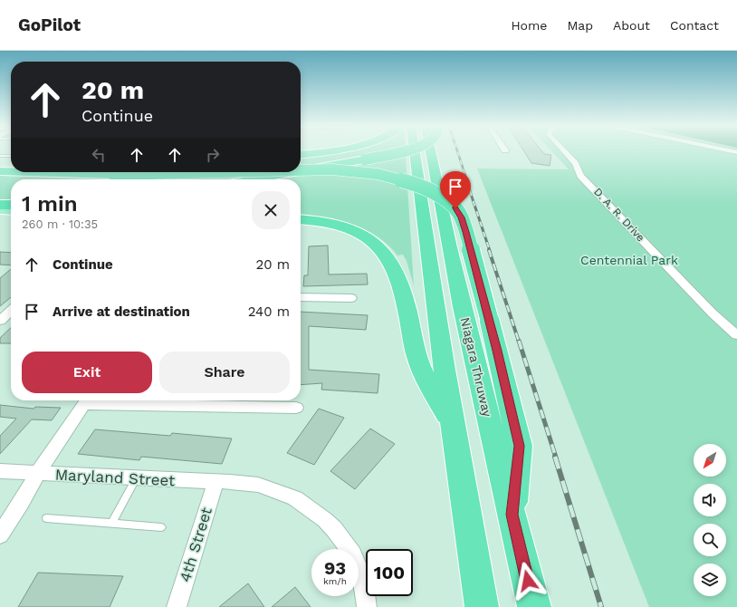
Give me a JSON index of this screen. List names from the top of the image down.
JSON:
{
  "streets": {
    "highway": ["Niagara Thruway"],
    "street": ["D. A. R. Drive", "Maryland Street", "4th Street"]
  },
  "crossings": [
    ["Maryland Street", "4th Street"]
  ],
  "parks": ["Centennial Park"],
  "north": "bottom left",
  "page": {
    "header": "GoPilot",
    "nav": [
      "Home",
      "Map",
      "About",
      "Contact"
    ],
    "turn": ["20 m", "Continue"],
    "heading": ["1 min", "260 m · 10:35"],
    "list": [
      {
        "name": "Continue",
        "value": "20 m"
      },
      {
        "name": "Arrive at destination",
        "value": "240 m"
      }
    ],
    "buttons": ["Exit", "Share"],
    "speed": "93 km/h",
    "limit": "100"
  }
}
